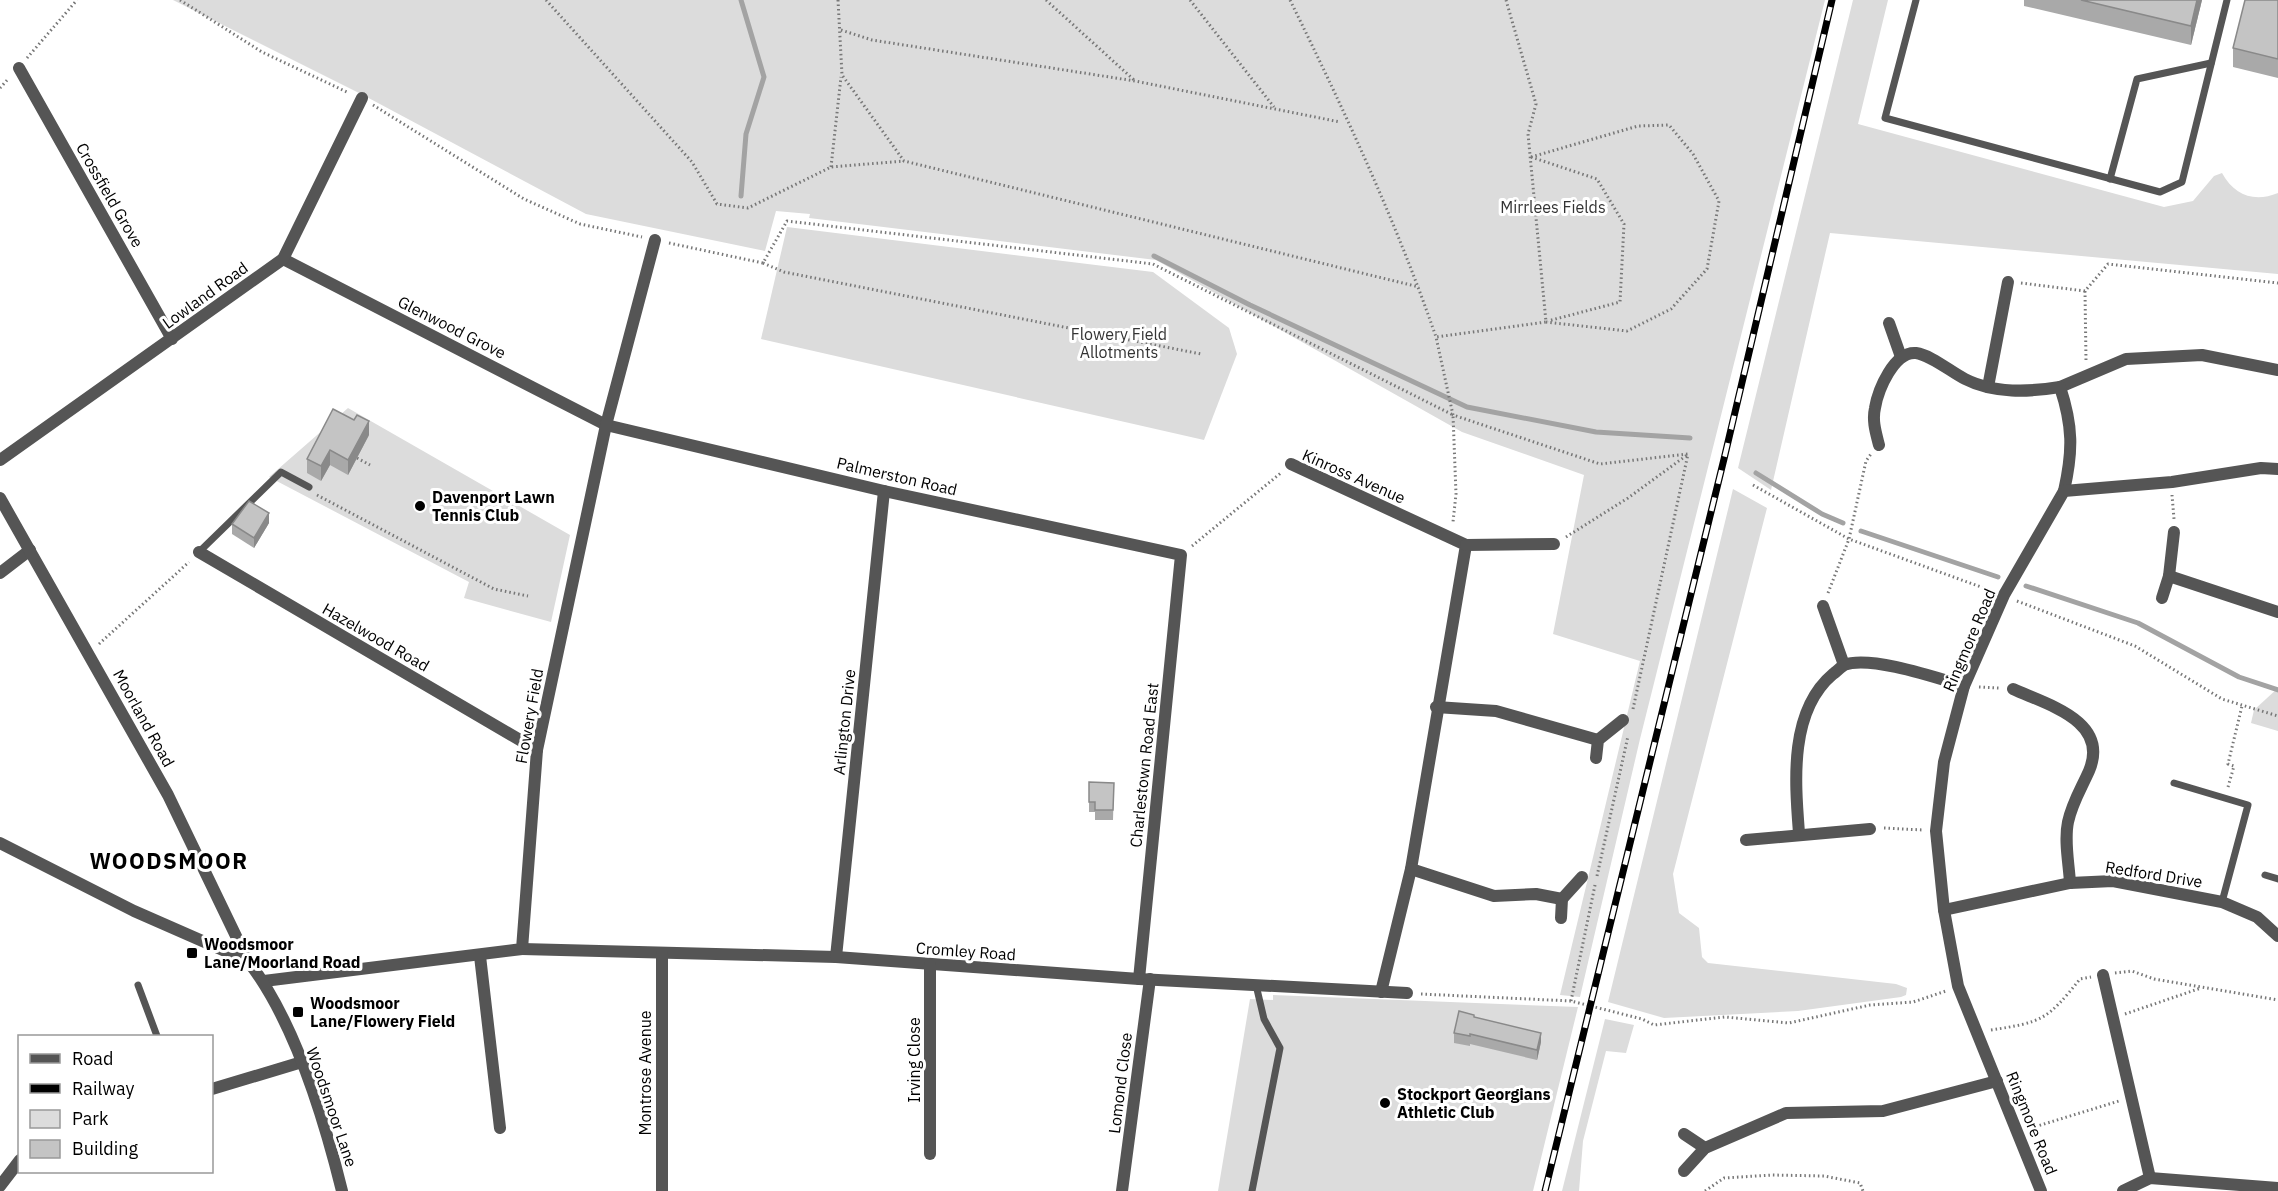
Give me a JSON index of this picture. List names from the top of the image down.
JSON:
{
  "streets": {
    "street": [
      "Crossfield Grove",
      "Lowland Road",
      "Glenwood Grove",
      "Palmerston Road",
      "Kinross Avenue",
      "Hazelwood Road",
      "Ringmore Road",
      "Flowery Field",
      "Moorland Road",
      "Arlington Drive",
      "Charlestown Road East",
      "Redford Drive",
      "Cromley Road",
      "Irving Close",
      "Montrose Avenue",
      "Lomond Close",
      "Woodsmoor Lane"
    ]
  },
  "crossings": [
    ["Crossfield Grove", "Lowland Road"],
    ["Lowland Road", "Glenwood Grove"],
    ["Glenwood Grove", "Palmerston Road"],
    ["Glenwood Grove", "Flowery Field"],
    ["Palmerston Road", "Kinross Avenue"],
    ["Palmerston Road", "Flowery Field"],
    ["Palmerston Road", "Arlington Drive"],
    ["Palmerston Road", "Charlestown Road East"],
    ["Kinross Avenue", "Charlestown Road East"],
    ["Hazelwood Road", "Flowery Field"],
    ["Ringmore Road", "Redford Drive"],
    ["Flowery Field", "Cromley Road"],
    ["Moorland Road", "Woodsmoor Lane"],
    ["Arlington Drive", "Cromley Road"],
    ["Charlestown Road East", "Cromley Road"],
    ["Charlestown Road East", "Lomond Close"],
    ["Cromley Road", "Irving Close"],
    ["Cromley Road", "Montrose Avenue"],
    ["Cromley Road", "Lomond Close"]
  ],
  "districts": ["WOODSMOOR"],
  "parks": ["Mirrlees Fields", "Flowery Field Allotments"],
  "places": {
    "other": ["Davenport Lawn Tennis Club", "Stockport Georgians Athletic Club"],
    "transit": ["Woodsmoor Lane/Moorland Road", "Woodsmoor Lane/Flowery Field"]
  },
  "legend": [
    "Road",
    "Railway",
    "Park",
    "Building"
  ]
}
